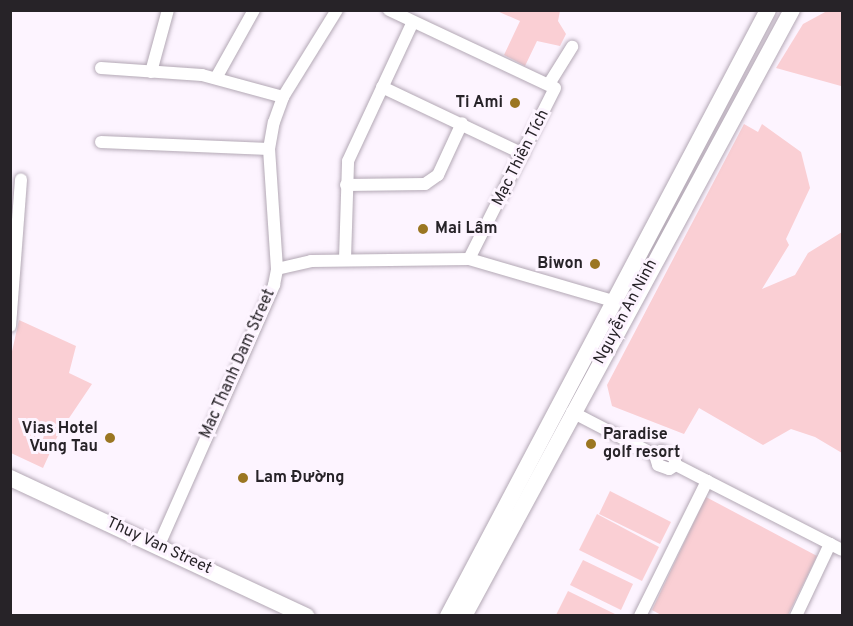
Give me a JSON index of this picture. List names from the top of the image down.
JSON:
{
  "streets": {
    "main road": ["Nguyễn An Ninh", "Thuy Van Street"],
    "street": ["Mạc Thiên Tích", "Mac Thanh Dam Street"]
  },
  "crossings": [
    ["Mac Thanh Dam Street", "Thuy Van Street"]
  ],
  "places": [
    "Ti Ami",
    "Mai Lâm",
    "Biwon",
    "Vias Hotel Vung Tau",
    "Paradise golf resort",
    "Lam Đường"
  ]
}
